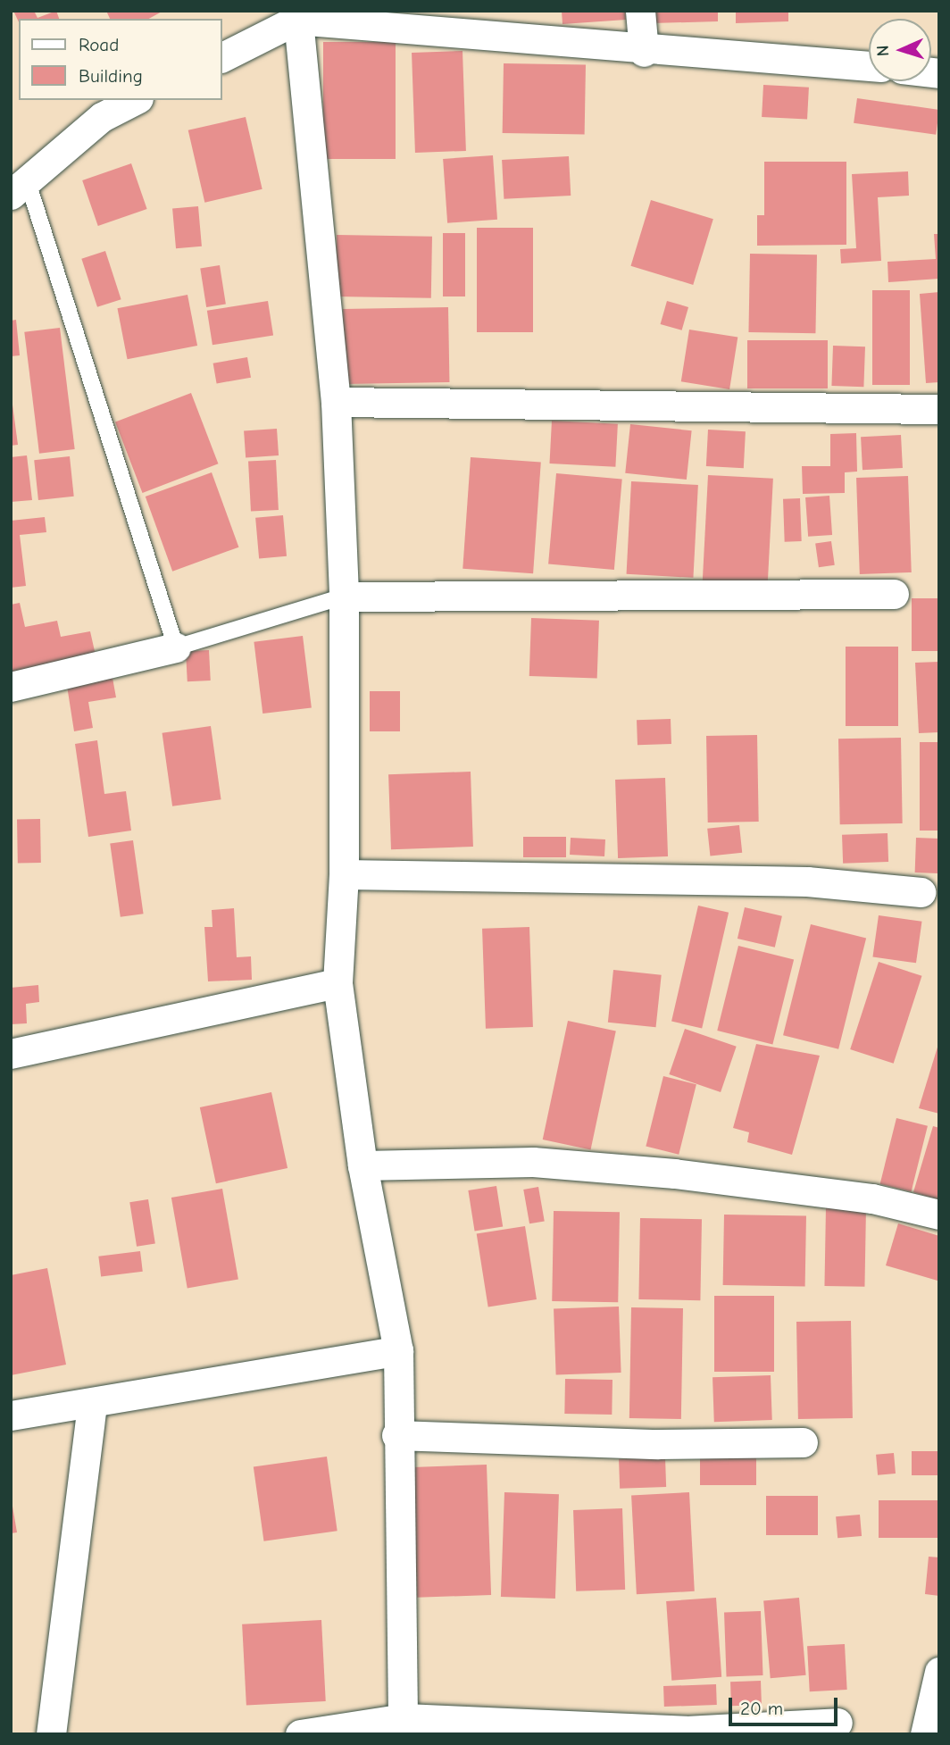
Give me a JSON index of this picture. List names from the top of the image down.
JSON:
{
  "legend": ["Road", "Building"],
  "scale_bar": "20 m",
  "north": "left"
}
